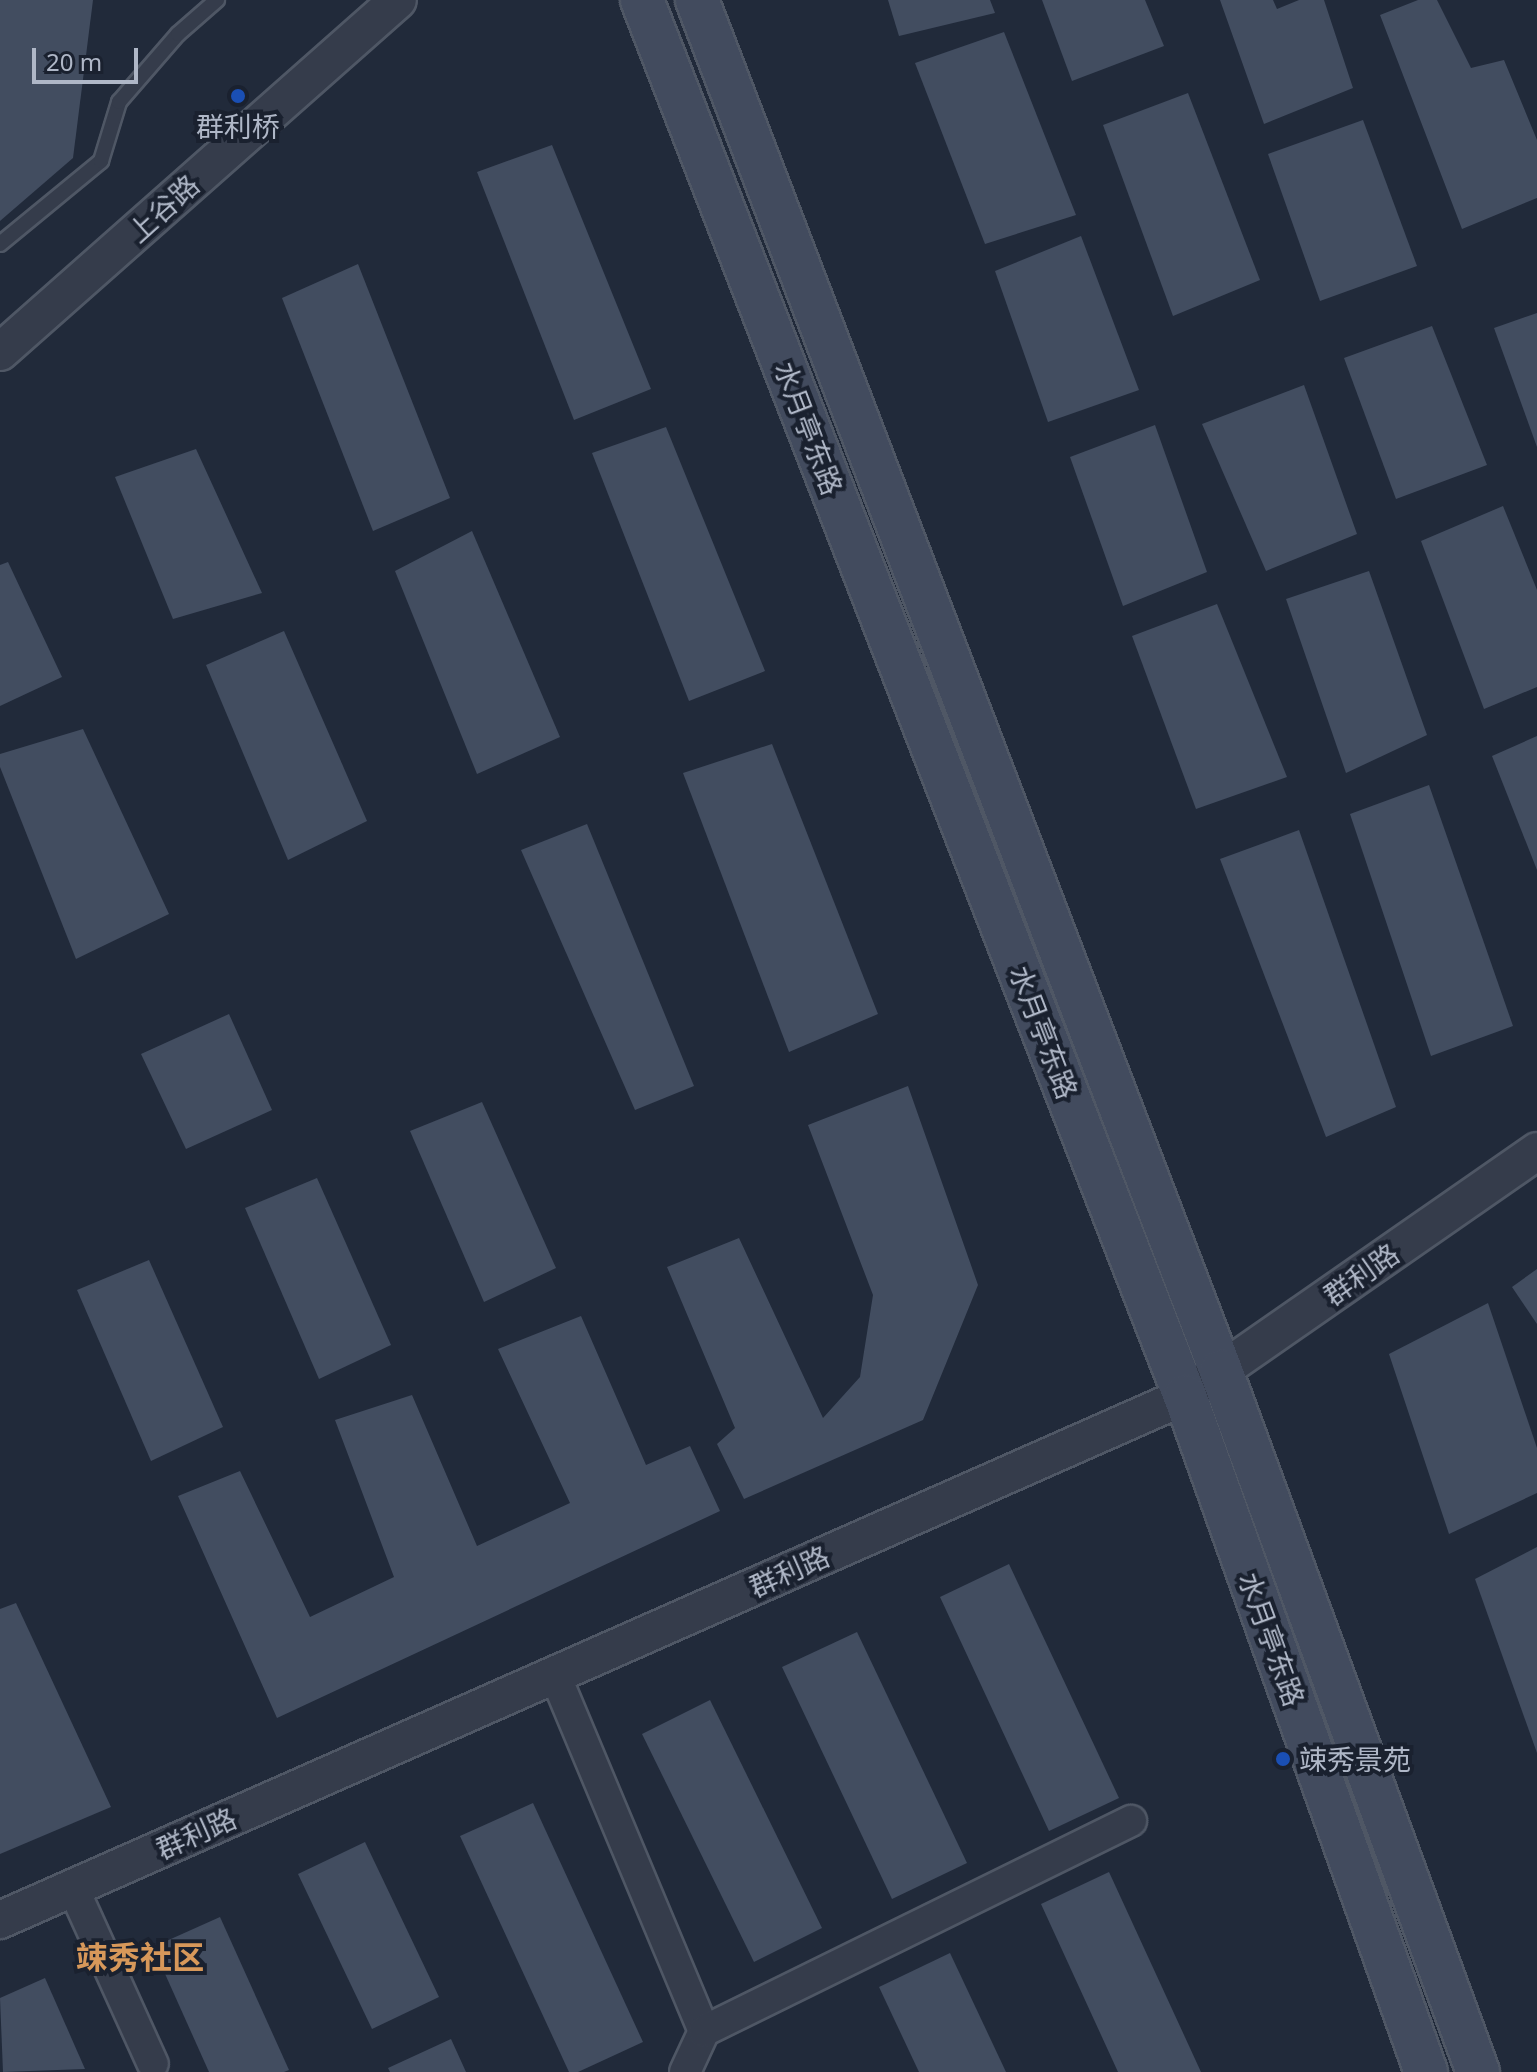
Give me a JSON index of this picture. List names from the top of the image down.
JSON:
{
  "streets": {
    "main road": ["水月亭东路"],
    "street": ["上谷路", "群利路"]
  },
  "crossings": [
    ["水月亭东路", "群利路"]
  ],
  "districts": ["竦秀社区"],
  "places": ["群利桥", "竦秀景苑"],
  "scale_bar": "20 m"
}
